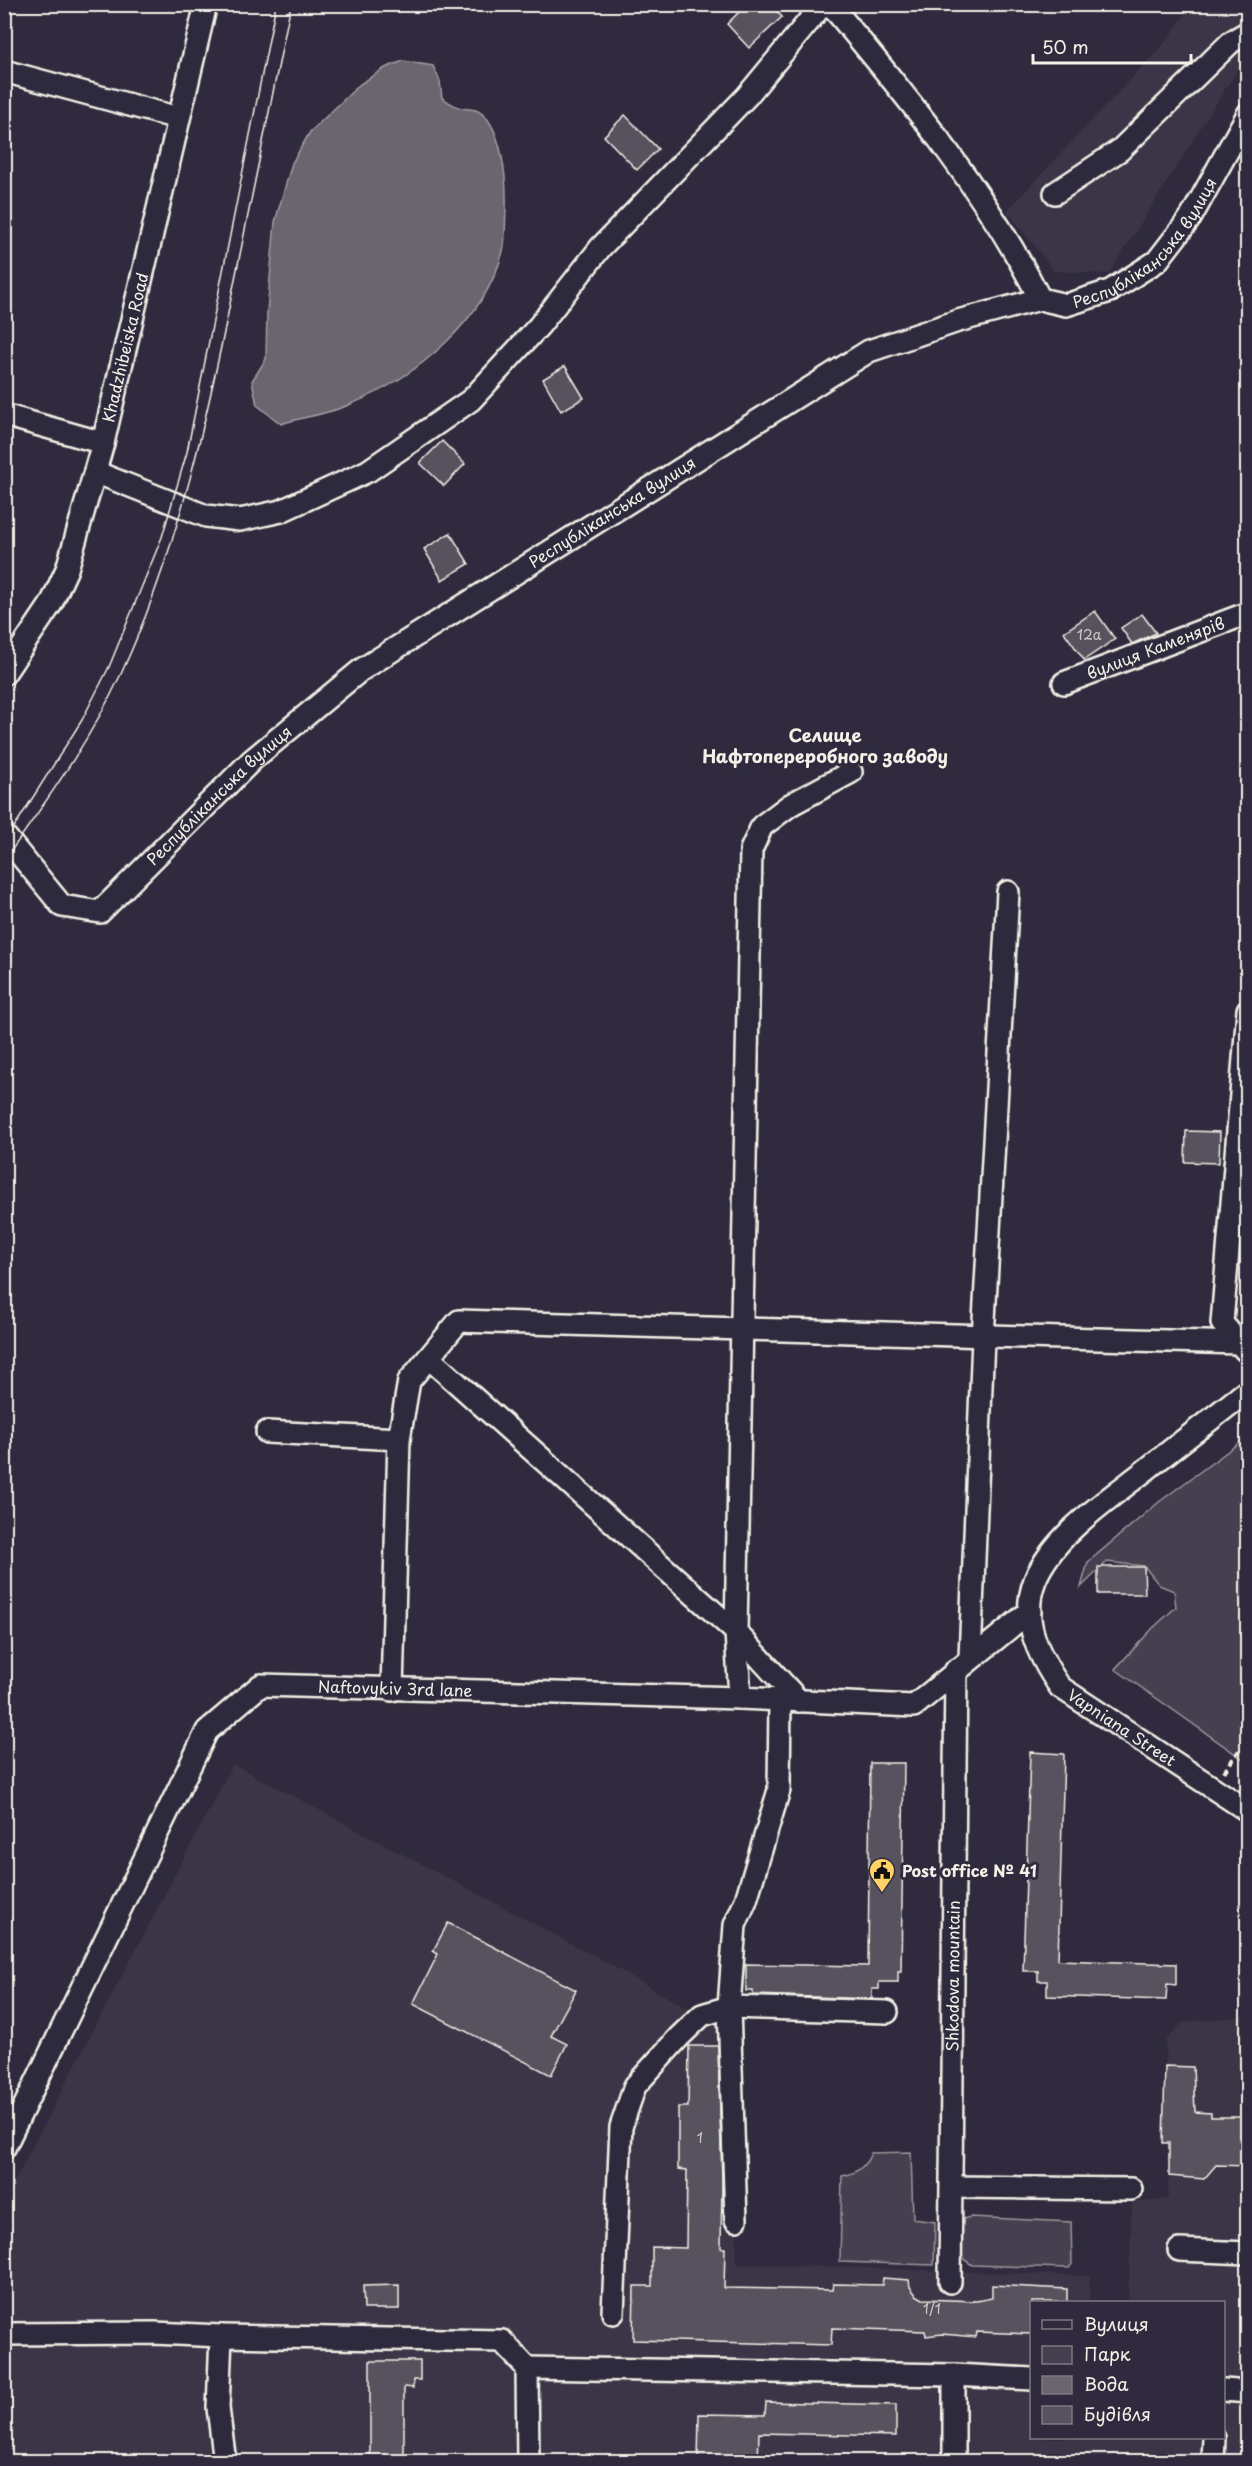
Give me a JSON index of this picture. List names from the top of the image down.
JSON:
{
  "streets": {
    "street": [
      "Республіканська вулиця",
      "Khadzhibeiska Road",
      "вулиця Каменярів",
      "Naftovykiv 3rd lane",
      "Vapniana Street",
      "Shkodova mountain"
    ]
  },
  "crossings": [
    ["Naftovykiv 3rd lane", "Vapniana Street"],
    ["Naftovykiv 3rd lane", "Shkodova mountain"]
  ],
  "districts": ["Селище Нафтопереробного заводу"],
  "places": {
    "public building": ["Post office № 41"]
  },
  "house_numbers": ["12а", "1", "1/1"],
  "legend": [
    "Вулиця",
    "Парк",
    "Вода",
    "Будівля"
  ],
  "scale_bar": "50 m"
}
